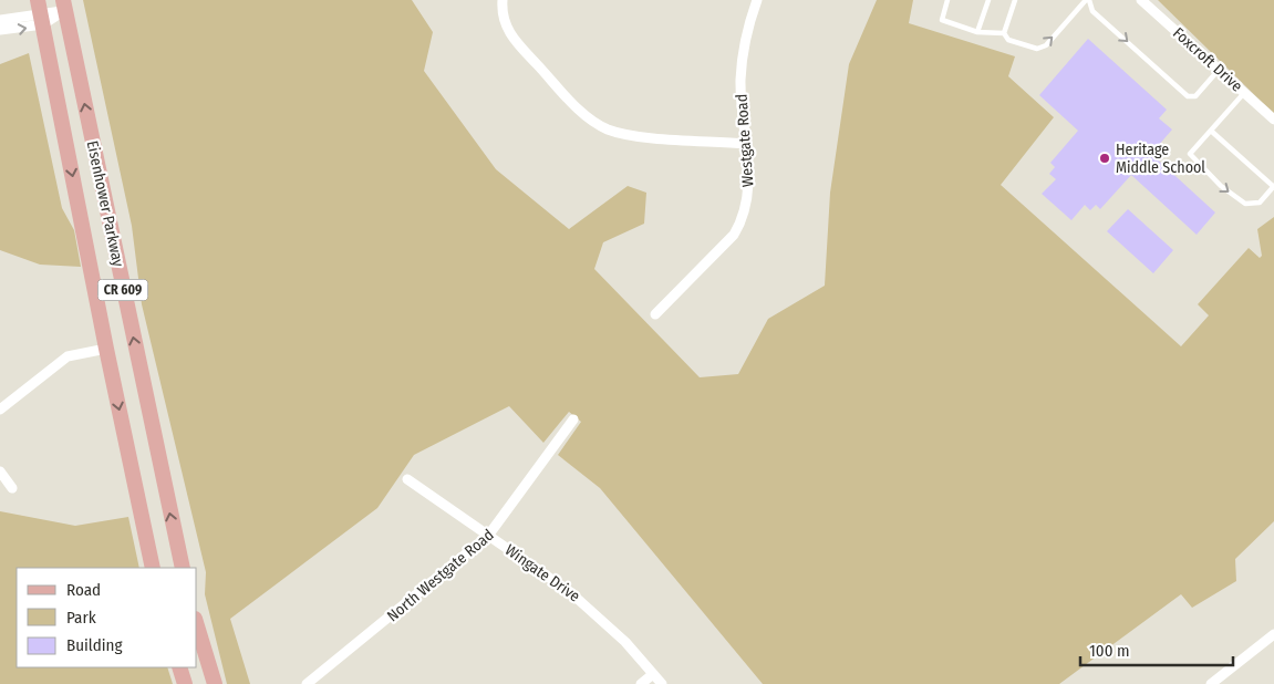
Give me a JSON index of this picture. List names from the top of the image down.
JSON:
{
  "streets": {
    "main road": ["Eisenhower Parkway", "CR 609"],
    "street": [
      "Foxcroft Drive",
      "Westgate Road",
      "Wingate Drive",
      "North Westgate Road"
    ]
  },
  "crossings": [
    ["Wingate Drive", "North Westgate Road"]
  ],
  "places": ["Heritage Middle School"],
  "legend": ["Road", "Park", "Building"],
  "scale_bar": "100 m"
}
